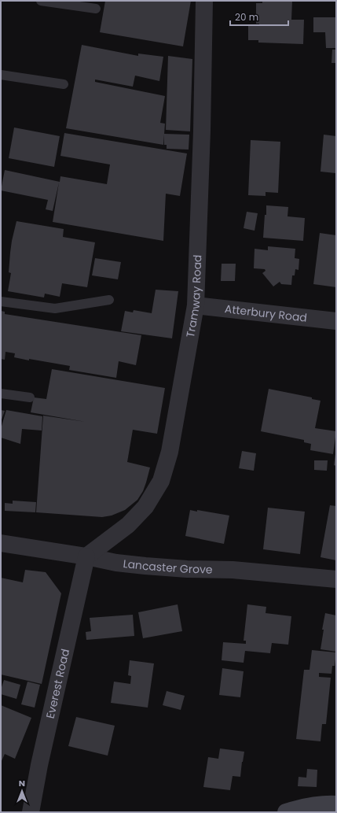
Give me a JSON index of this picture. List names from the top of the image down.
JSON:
{
  "streets": {
    "street": [
      "Tramway Road",
      "Atterbury Road",
      "Lancaster Grove",
      "Everest Road"
    ]
  },
  "crossings": [
    ["Tramway Road", "Atterbury Road"],
    ["Tramway Road", "Lancaster Grove"],
    ["Tramway Road", "Everest Road"],
    ["Lancaster Grove", "Everest Road"]
  ],
  "scale_bar": "20 m",
  "north": "top"
}
